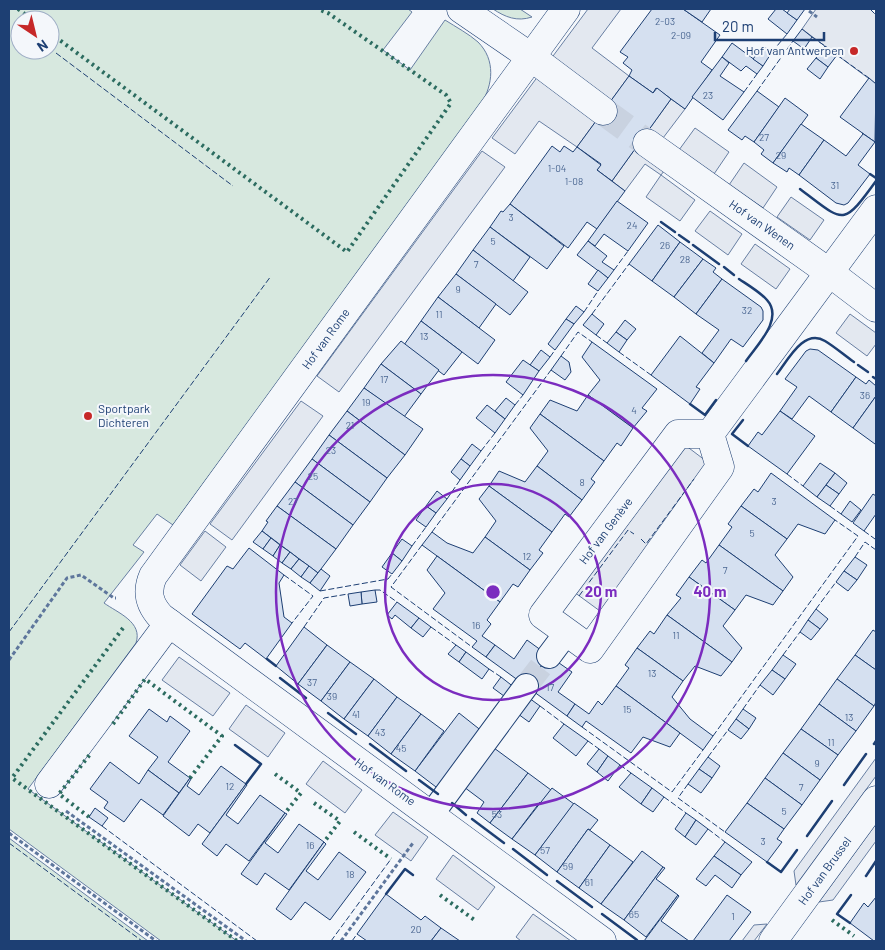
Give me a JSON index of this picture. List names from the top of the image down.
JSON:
{
  "streets": {
    "street": [
      "Hof van Wenen",
      "Hof van Rome",
      "Hof van Genève",
      "Hof van Brussel"
    ]
  },
  "places": ["Hof van Antwerpen", "Sportpark Dichteren"],
  "house_numbers": [
    "2-03",
    "2-09",
    "23",
    "27",
    "29",
    "1-04",
    "1-08",
    "31",
    "3",
    "24",
    "5",
    "26",
    "28",
    "7",
    "9",
    "32",
    "11",
    "13",
    "17",
    "36",
    "19",
    "4",
    "21",
    "23",
    "25",
    "8",
    "27",
    "3",
    "5",
    "12",
    "7",
    "16",
    "11",
    "13",
    "37",
    "17",
    "39",
    "15",
    "41",
    "13",
    "43",
    "11",
    "45",
    "9",
    "12",
    "7",
    "5",
    "53",
    "3",
    "16",
    "57",
    "59",
    "18",
    "61",
    "65",
    "1",
    "20"
  ],
  "scale_bar": "20 m",
  "north": "bottom right",
  "rings": ["20 m", "40 m"]
}
